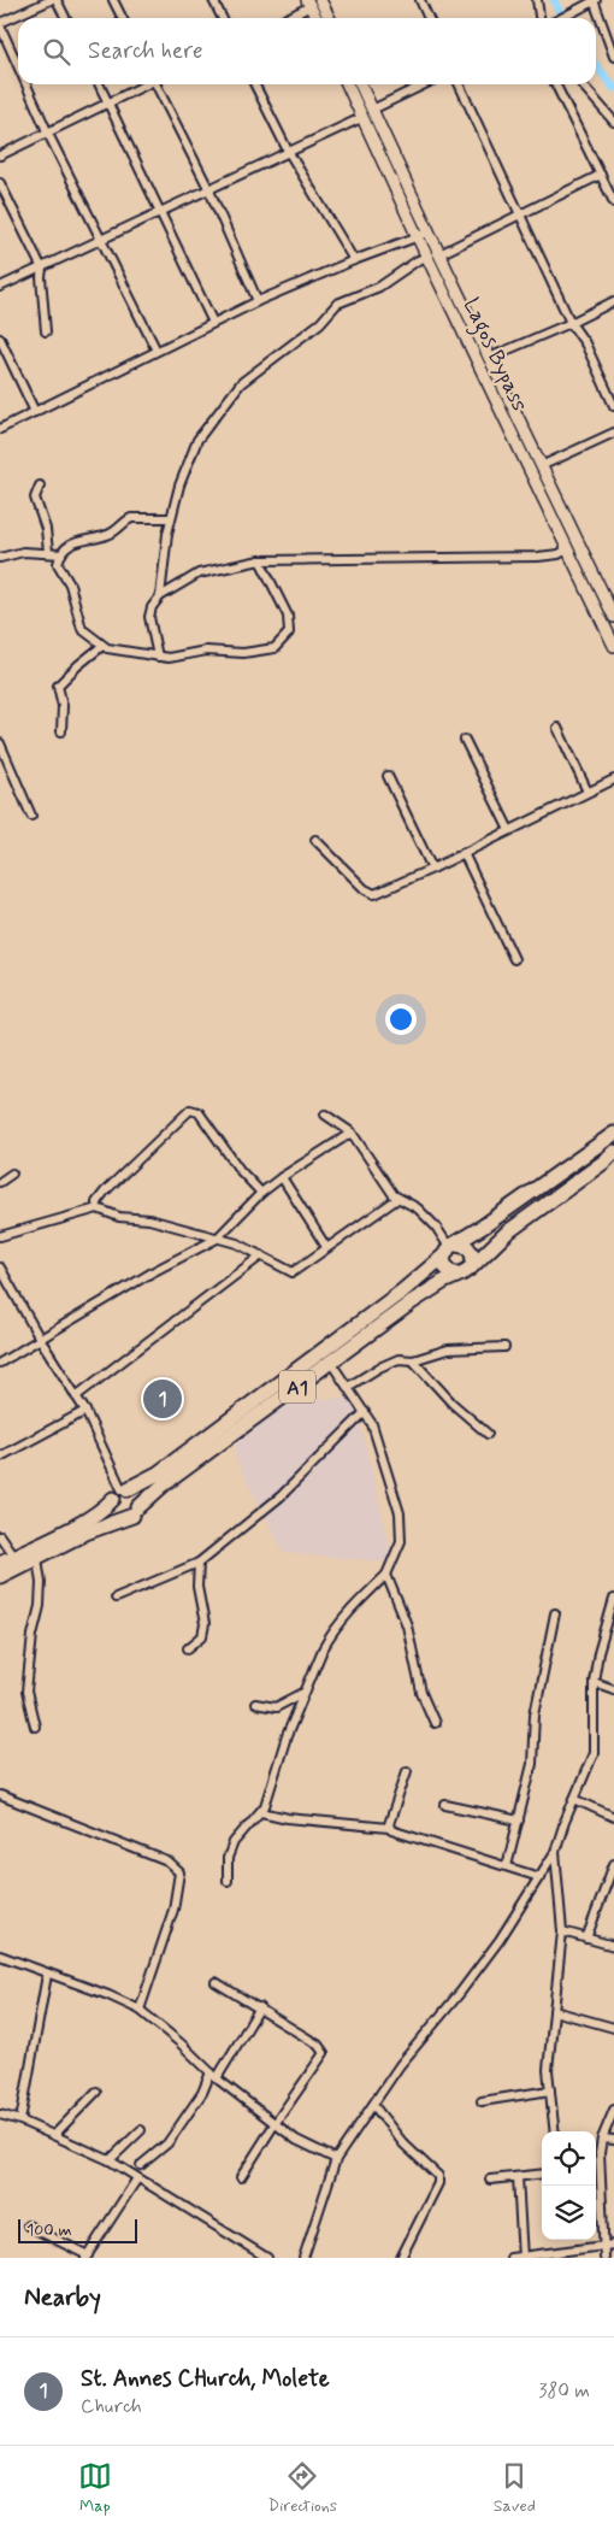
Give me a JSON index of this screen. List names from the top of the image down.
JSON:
{
  "streets": {
    "highway": ["A1"],
    "main road": ["Lagos Bypass"]
  },
  "scale_bar": "100 m",
  "page": {
    "search": "Search here",
    "pins": "1",
    "scale": "100 m",
    "heading": "Nearby",
    "list": [
      {
        "mark": "1",
        "name": "St. Annes CHurch, Molete",
        "note": "Church",
        "value": "380 m"
      }
    ],
    "nav": ["Map", "Directions", "Saved"]
  }
}
